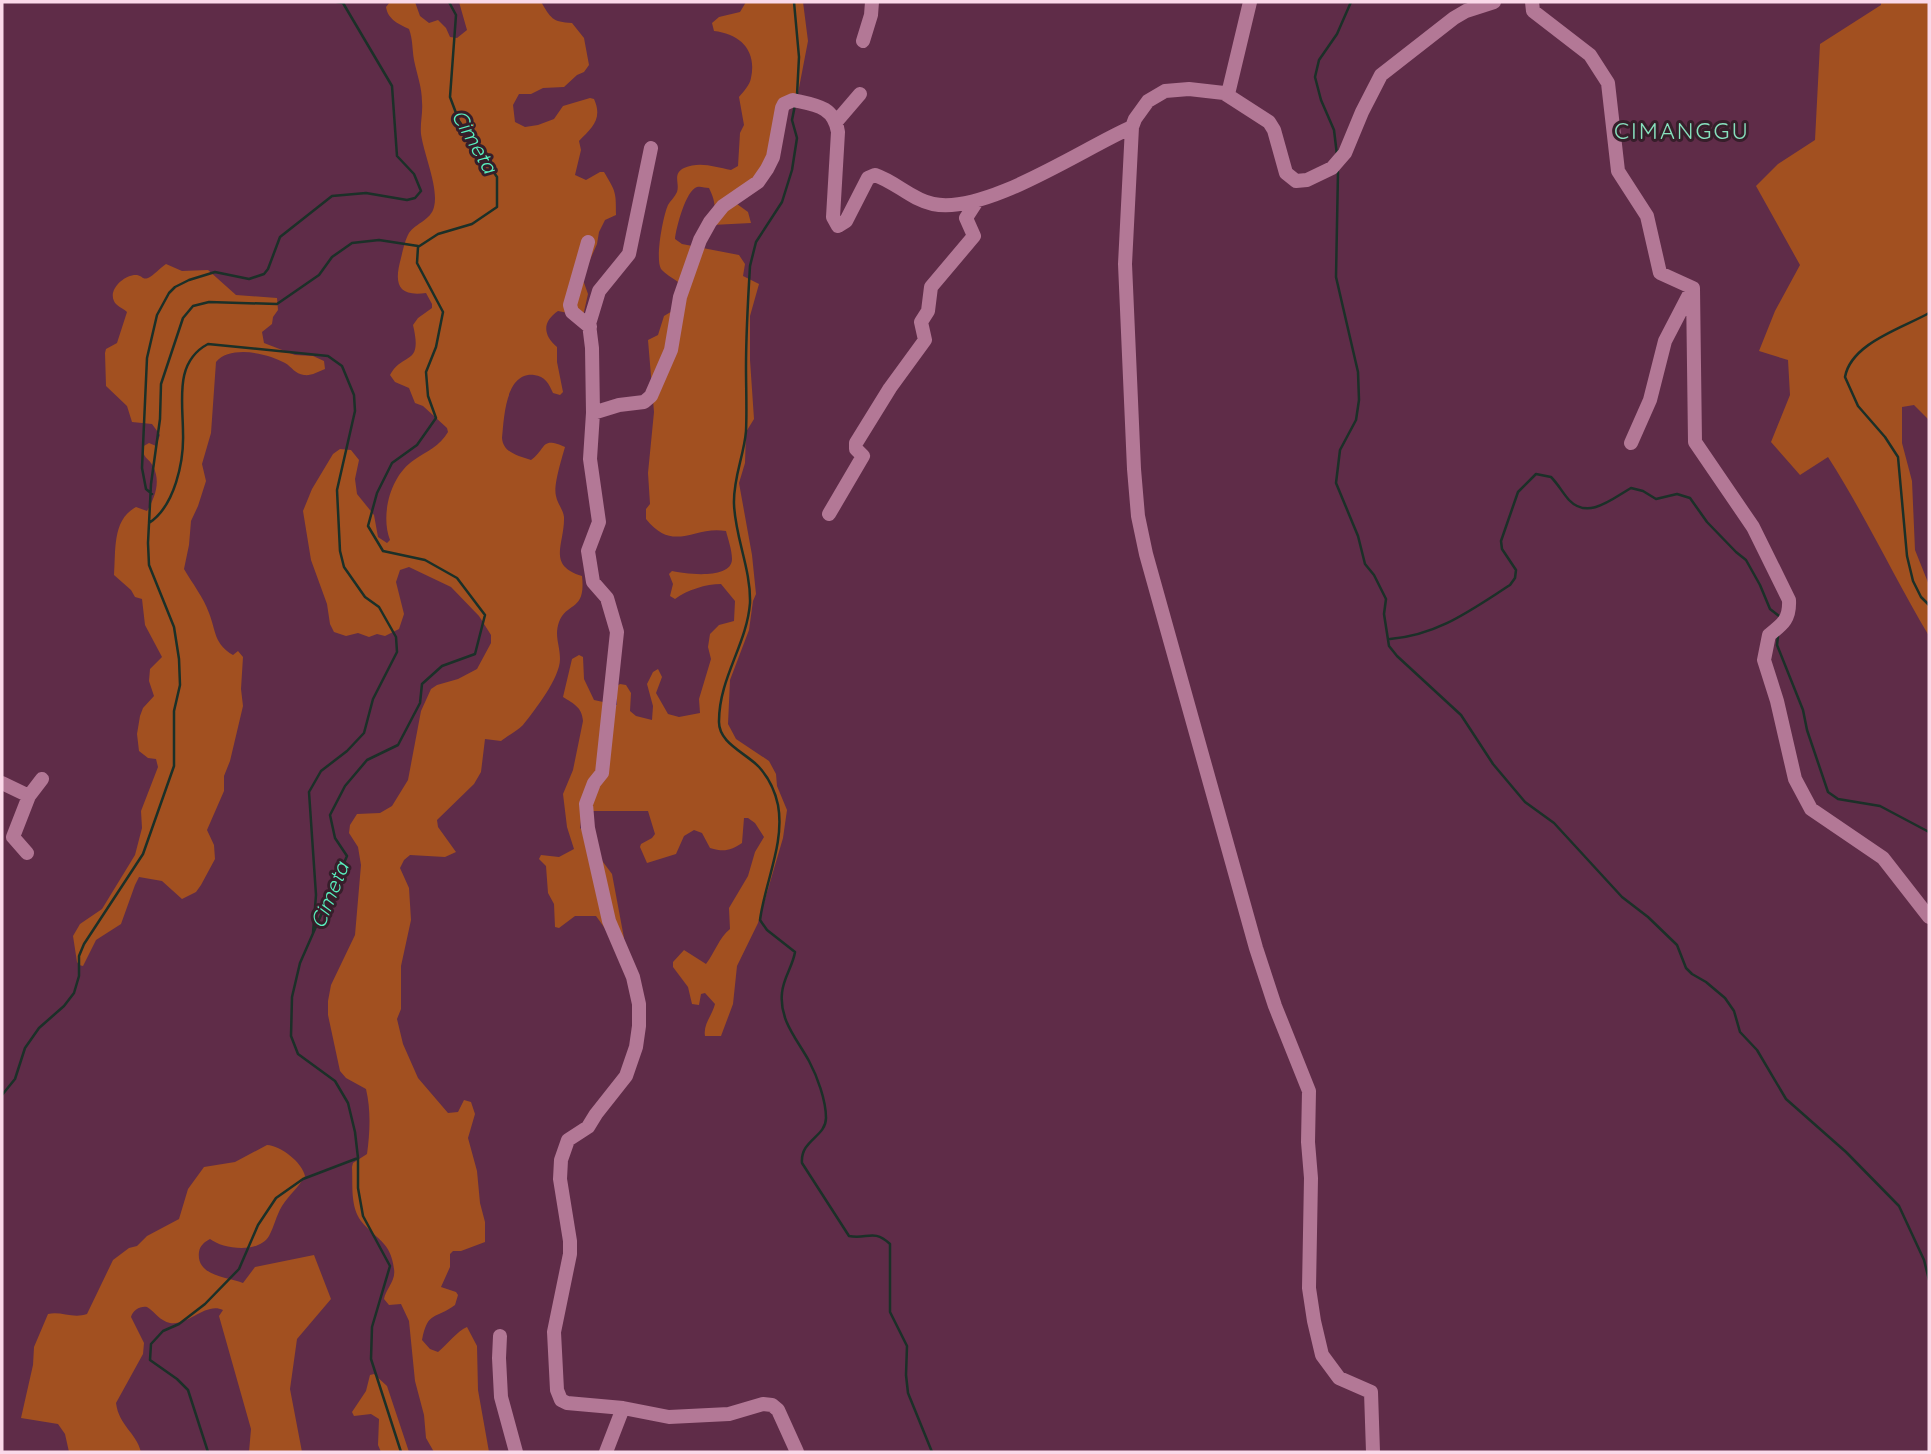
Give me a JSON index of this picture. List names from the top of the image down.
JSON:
{
  "districts": ["CIMANGGU"],
  "water": ["Cimeta"]
}
